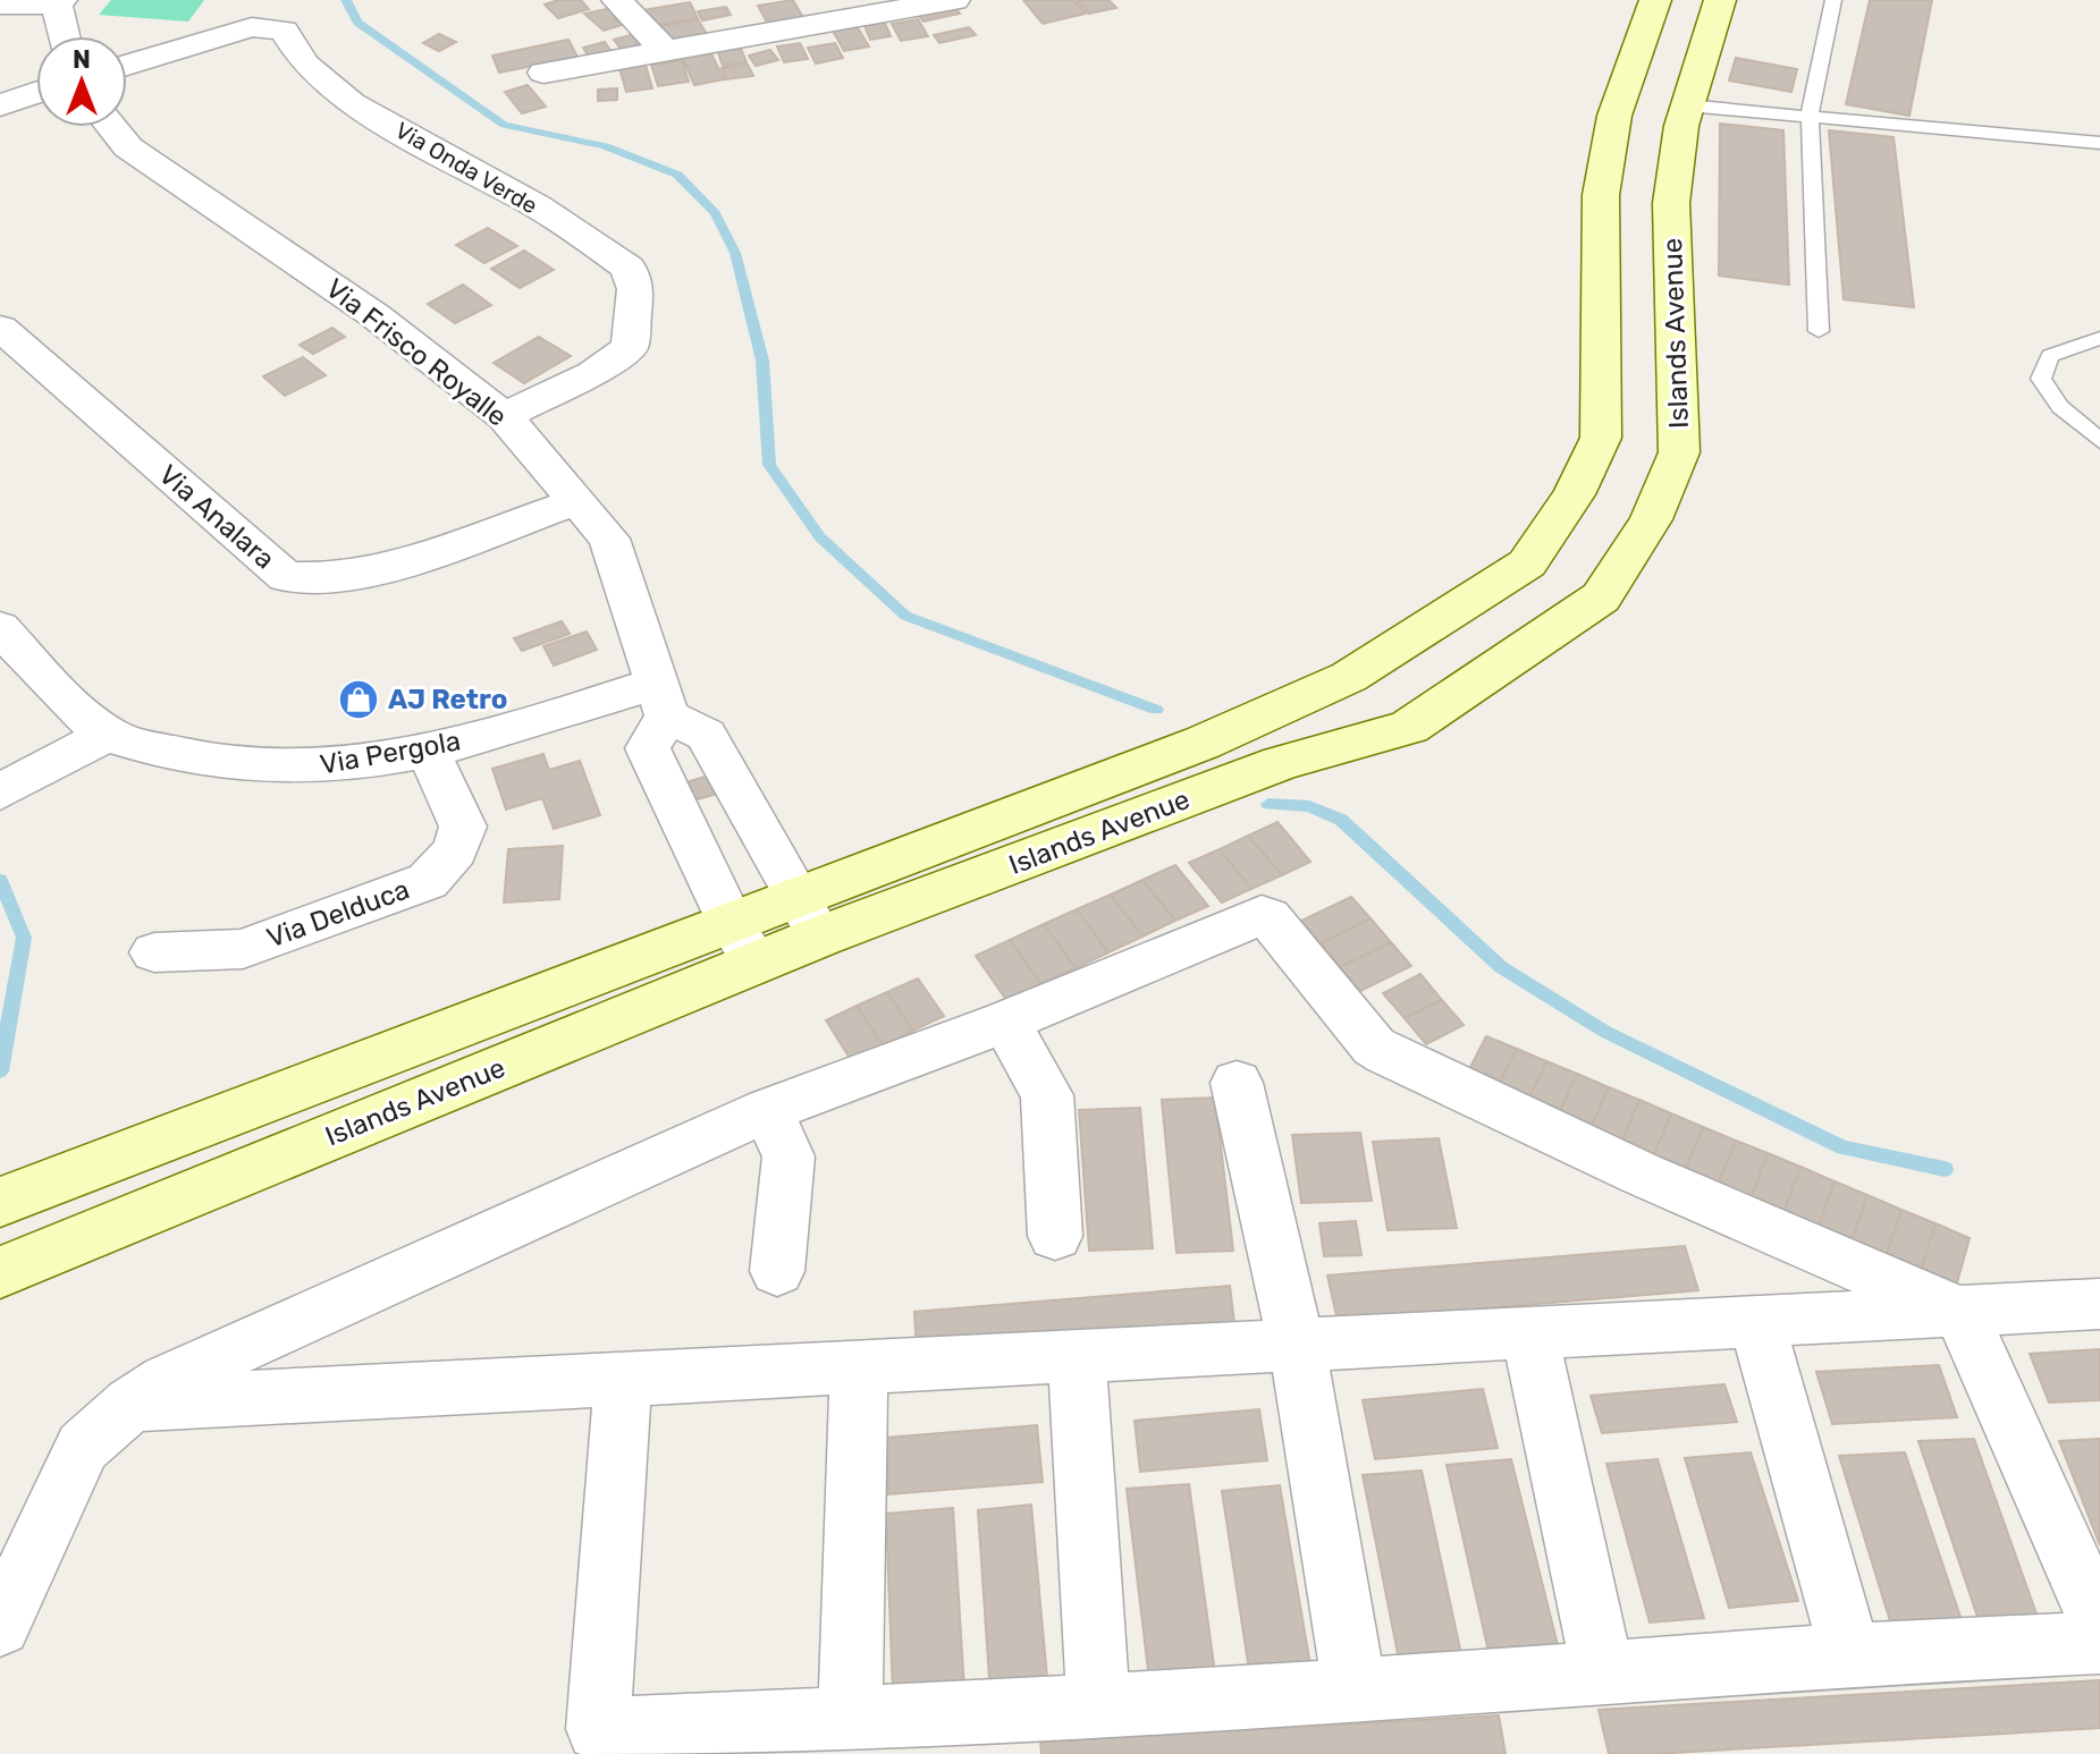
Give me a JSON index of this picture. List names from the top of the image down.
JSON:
{
  "streets": {
    "street": [
      "Via Onda Verde",
      "Islands Avenue",
      "Via Frisco Royalle",
      "Via Analara",
      "Via Pergola",
      "Via Delduca"
    ]
  },
  "crossings": [
    ["Via Onda Verde", "Via Frisco Royalle"],
    ["Via Frisco Royalle", "Via Analara"],
    ["Via Frisco Royalle", "Via Pergola"],
    ["Via Pergola", "Via Delduca"]
  ],
  "places": {
    "shop": ["AJ Retro"]
  },
  "north": "top"
}
